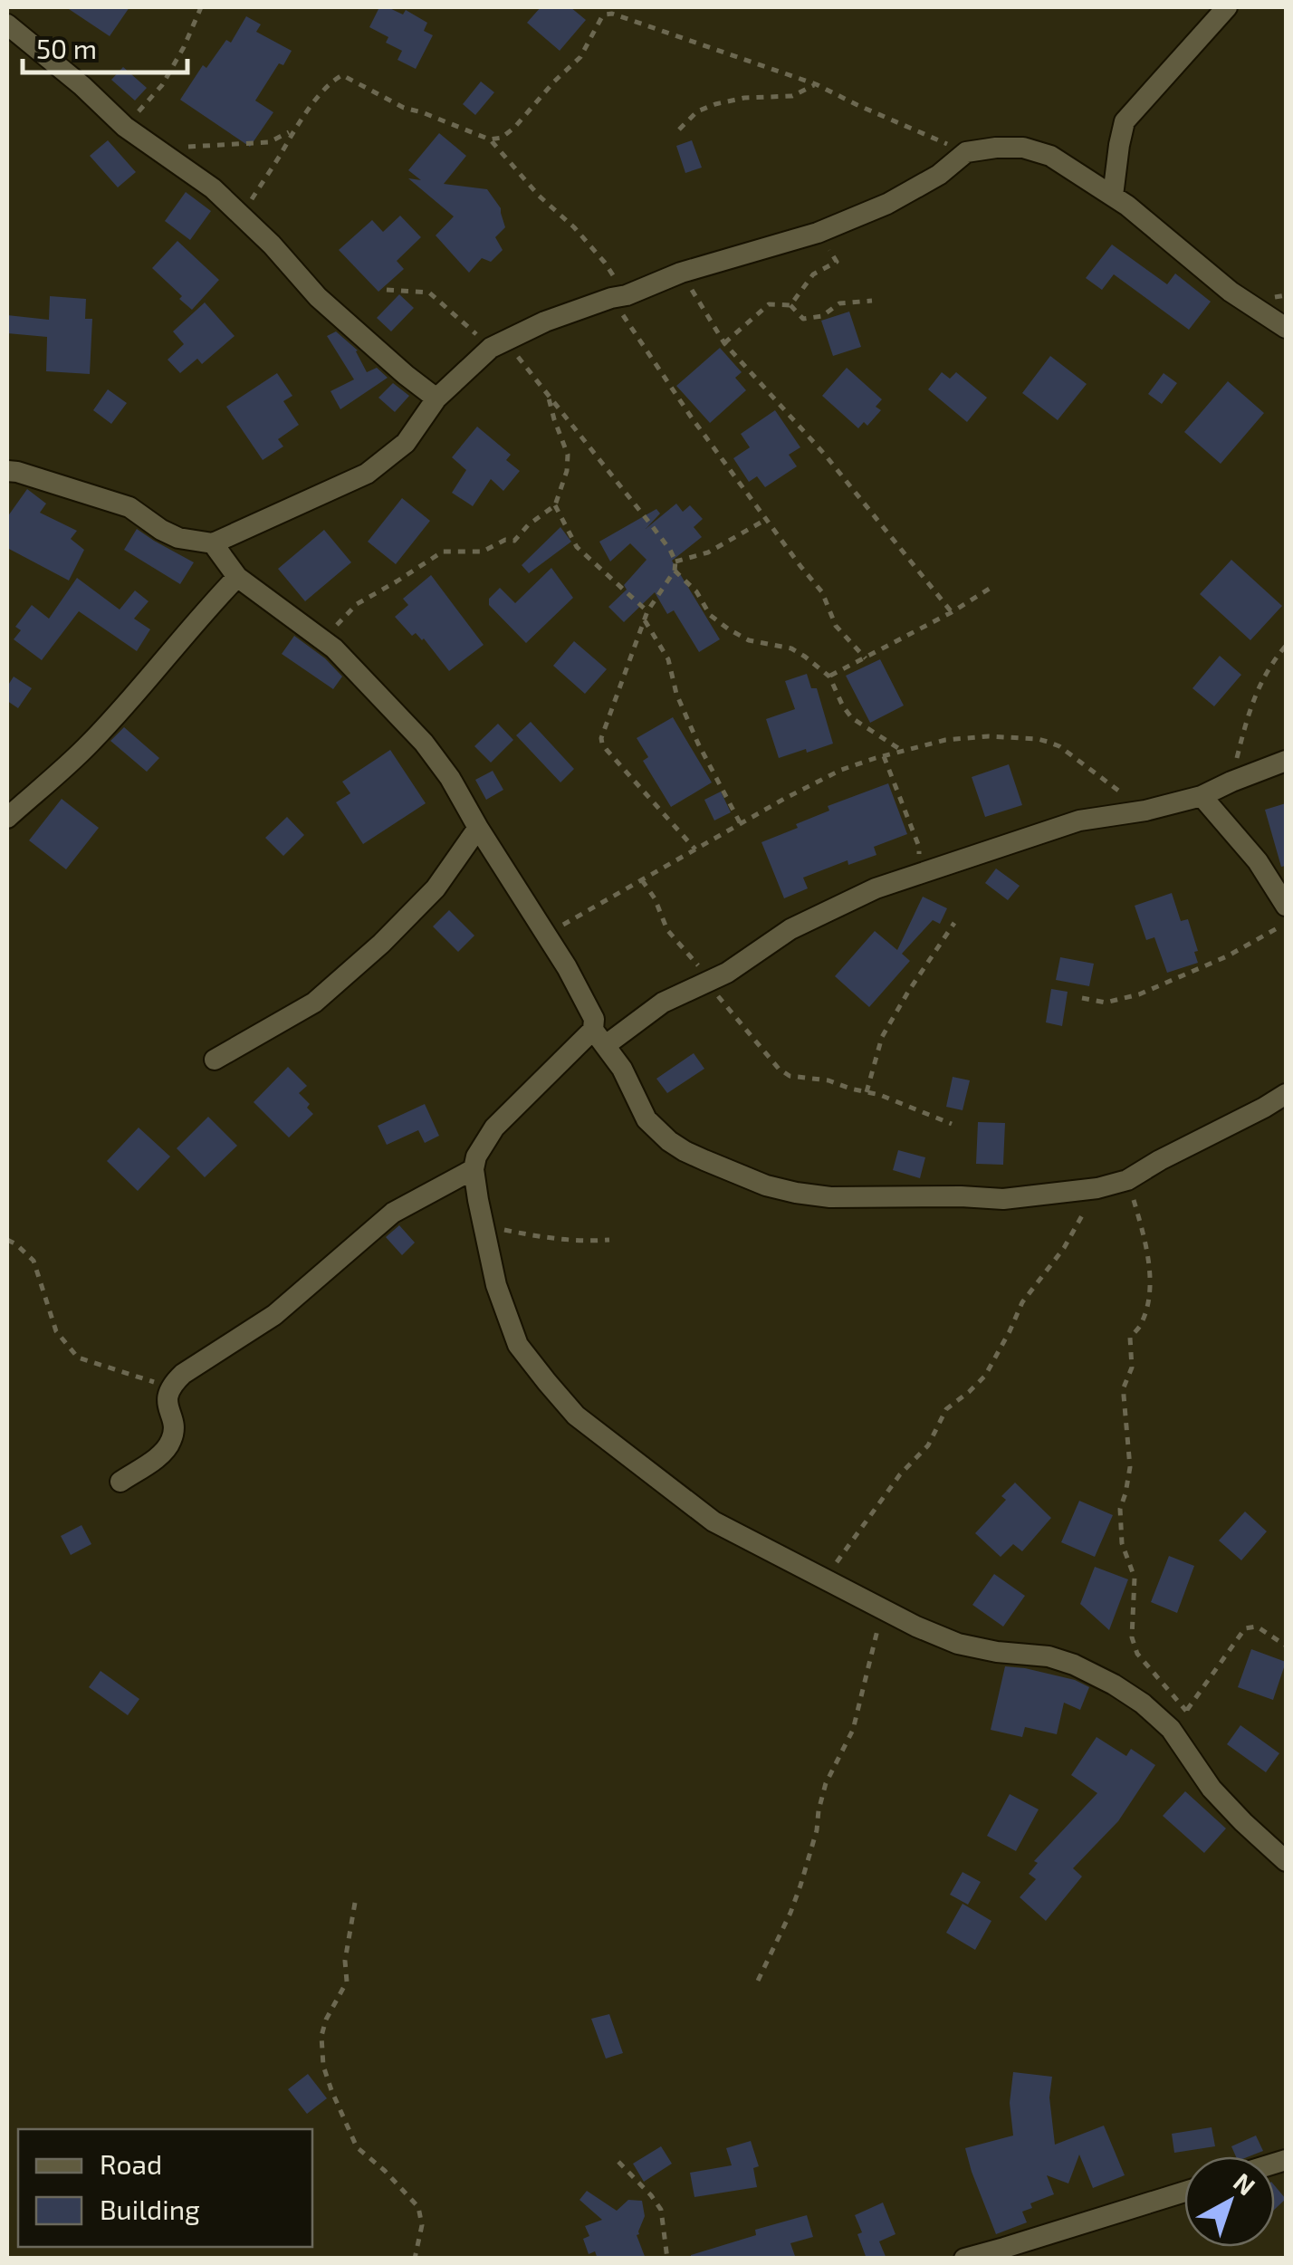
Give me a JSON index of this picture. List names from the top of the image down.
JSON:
{
  "legend": ["Road", "Building"],
  "scale_bar": "50 m",
  "north": "top right"
}
